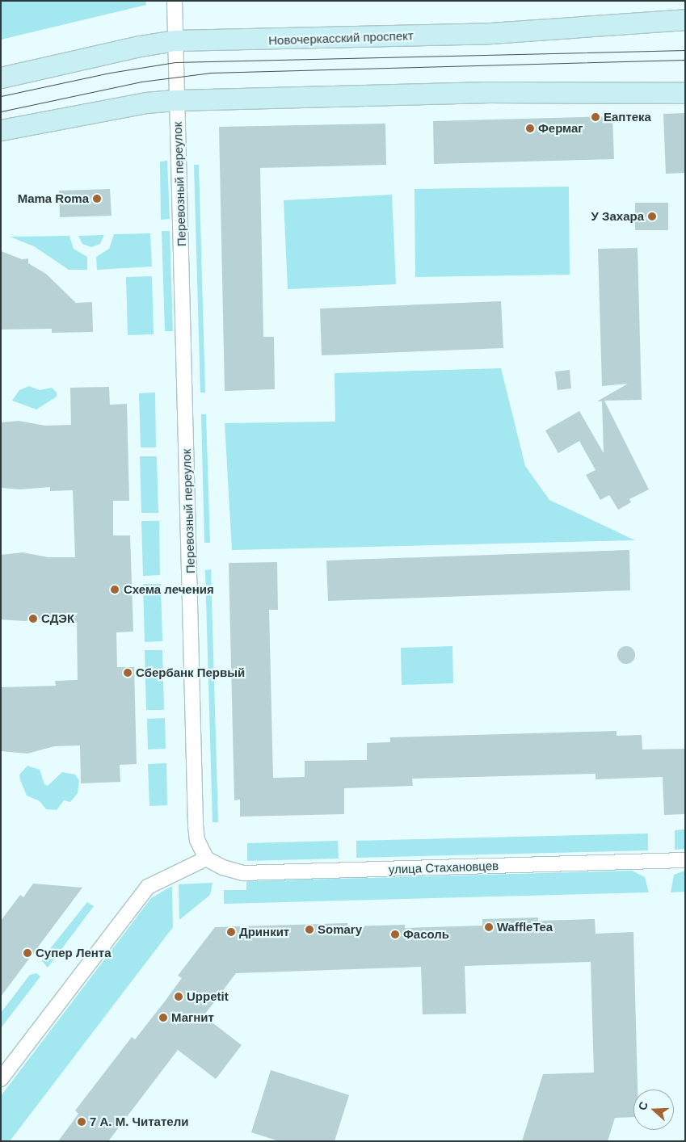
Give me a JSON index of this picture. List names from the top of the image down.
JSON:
{
  "streets": {
    "main road": ["Новочеркасский проспект"],
    "street": ["Перевозный переулок", "улица Стахановцев"]
  },
  "crossings": [
    ["Новочеркасский проспект", "Перевозный переулок"],
    ["Перевозный переулок", "улица Стахановцев"]
  ],
  "places": [
    "Еаптека",
    "Фермаг",
    "Mama Roma",
    "У Захара",
    "Схема лечения",
    "СДЭК",
    "Сбербанк Первый",
    "WaffleTea",
    "Somary",
    "Дринкит",
    "Фасоль",
    "Супер Лента",
    "Uppetit",
    "Магнит",
    "7 А. М. Читатели"
  ],
  "north": "left"
}
